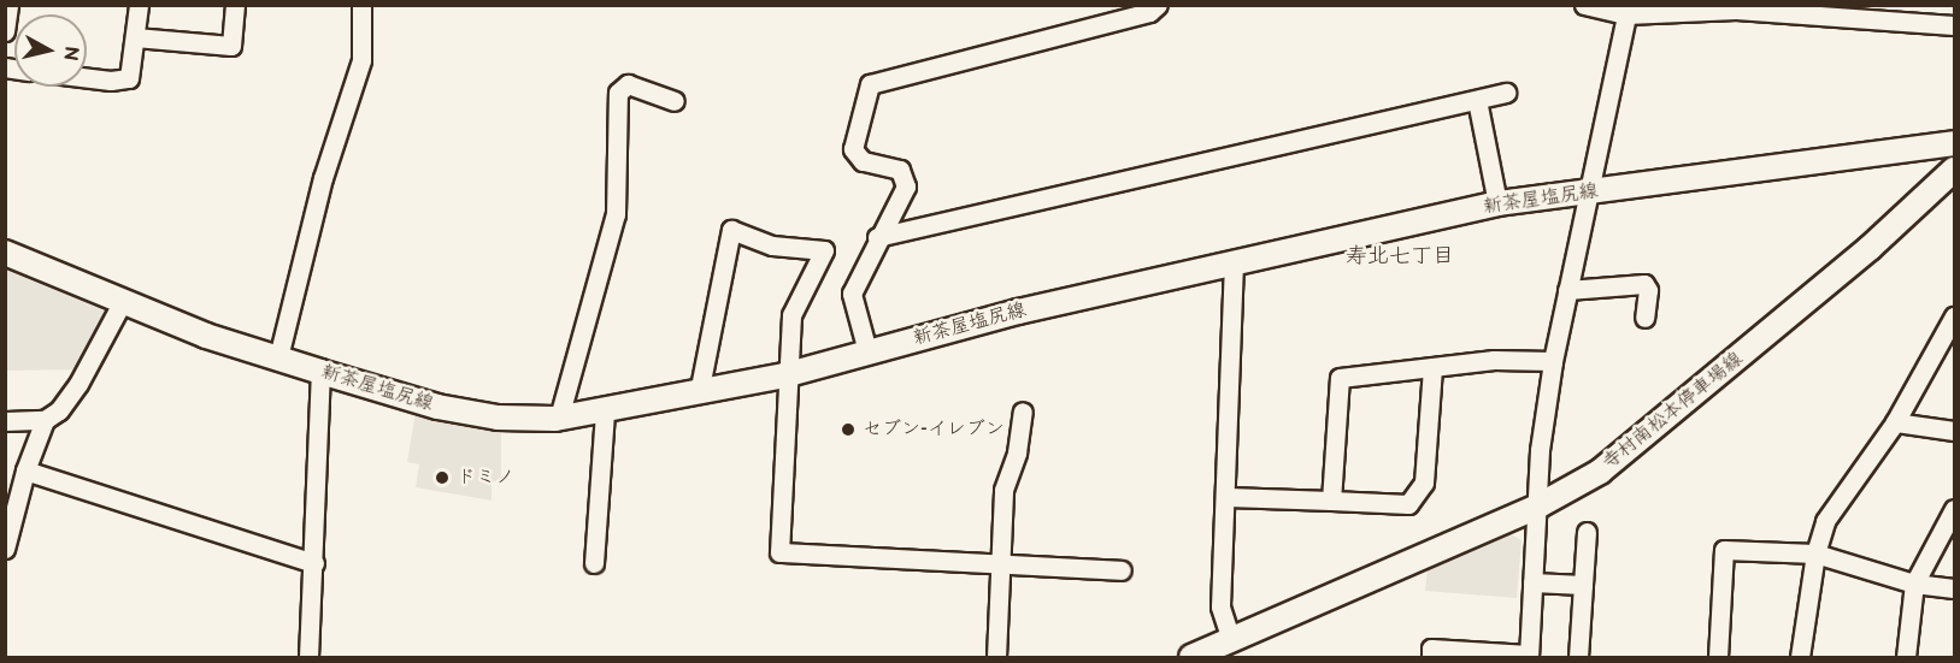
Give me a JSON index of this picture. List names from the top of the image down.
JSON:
{
  "streets": {
    "main road": ["新茶屋塩尻線", "寺村南松本停車場線"]
  },
  "districts": ["寿北七丁目"],
  "places": ["セブン-イレブン", "ドミノ"],
  "north": "right"
}
